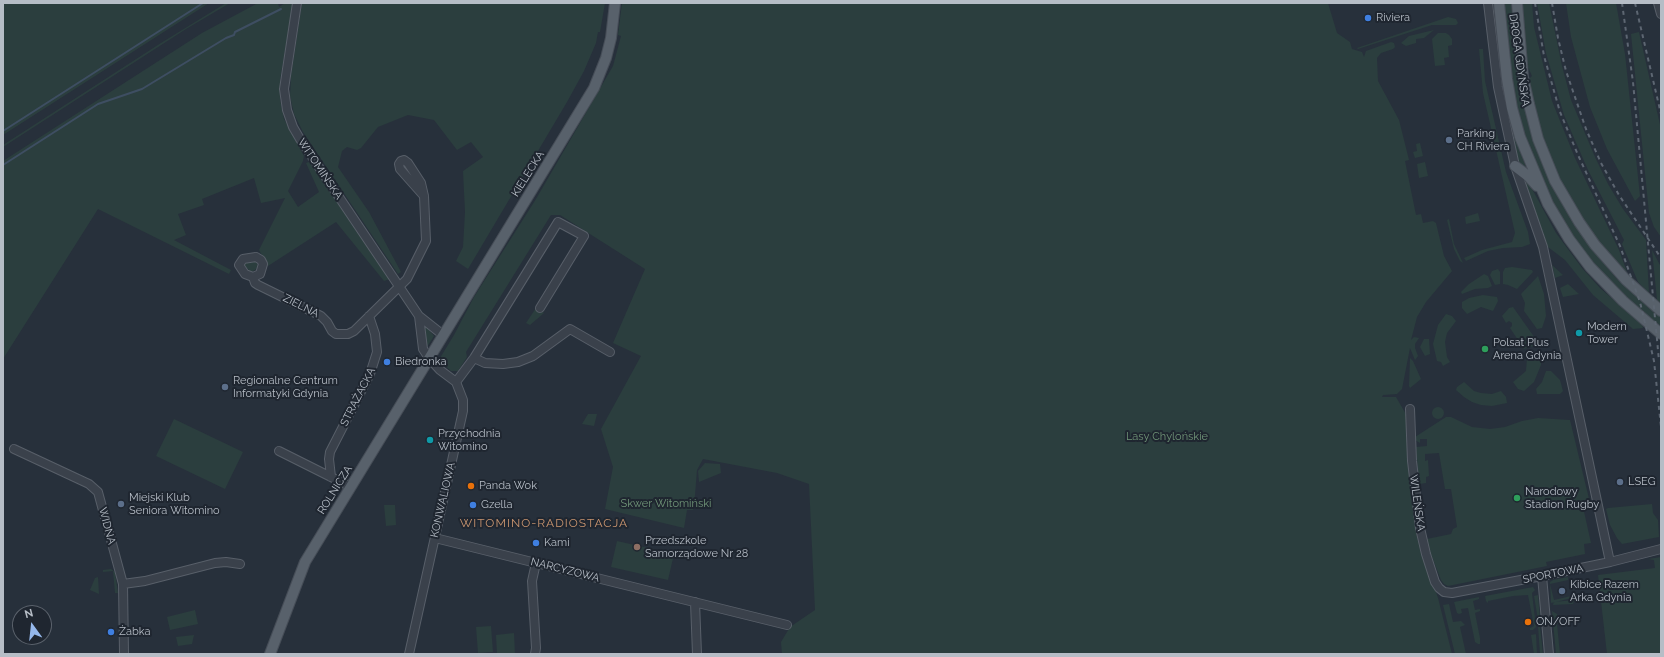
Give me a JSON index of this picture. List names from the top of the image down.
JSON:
{
  "streets": {
    "main road": ["DROGA GDYŃSKA", "KIELECKA", "ROLNICZA"],
    "street": [
      "WITOMIŃSKA",
      "ZIELNA",
      "STRAŻACKA",
      "KONWALIOWA",
      "WILEŃSKA",
      "WIDNA",
      "NARCYZOWA",
      "SPORTOWA"
    ]
  },
  "crossings": [
    ["WITOMIŃSKA", "KIELECKA"],
    ["WITOMIŃSKA", "ZIELNA"],
    ["WITOMIŃSKA", "ROLNICZA"],
    ["KIELECKA", "ROLNICZA"],
    ["ZIELNA", "STRAŻACKA"],
    ["KONWALIOWA", "NARCYZOWA"],
    ["WILEŃSKA", "SPORTOWA"]
  ],
  "districts": ["WITOMINO-RADIOSTACJA"],
  "parks": ["Lasy Chylońskie", "Skwer Witomiński"],
  "places": [
    "Riviera",
    "Parking CH Riviera",
    "Modern Tower",
    "Polsat Plus Arena Gdynia",
    "Biedronka",
    "Regionalne Centrum Informatyki Gdynia",
    "Przychodnia Witomino",
    "LSEG",
    "Panda Wok",
    "Narodowy Stadion Rugby",
    "Miejski Klub Seniora Witomino",
    "Gzella",
    "Kami",
    "Przedszkole Samorządowe Nr 28",
    "Kibice Razem Arka Gdynia",
    "ON/OFF",
    "Żabka"
  ],
  "north": "top"
}
